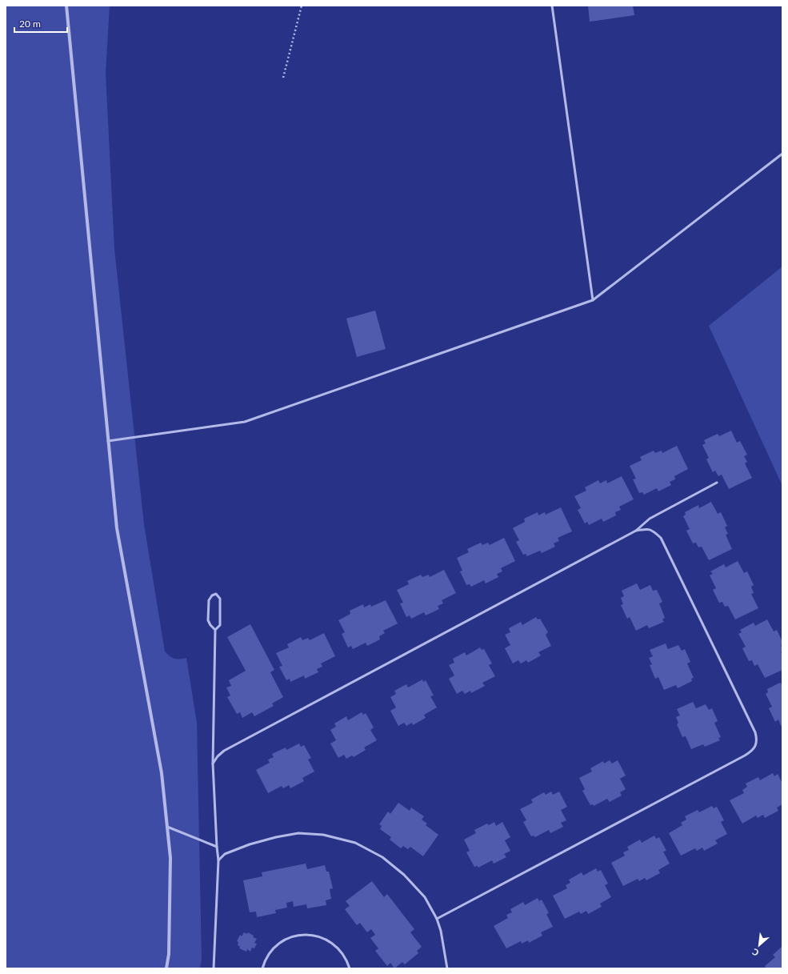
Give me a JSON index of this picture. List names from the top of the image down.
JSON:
{
  "scale_bar": "20 m",
  "north": "bottom left"
}
